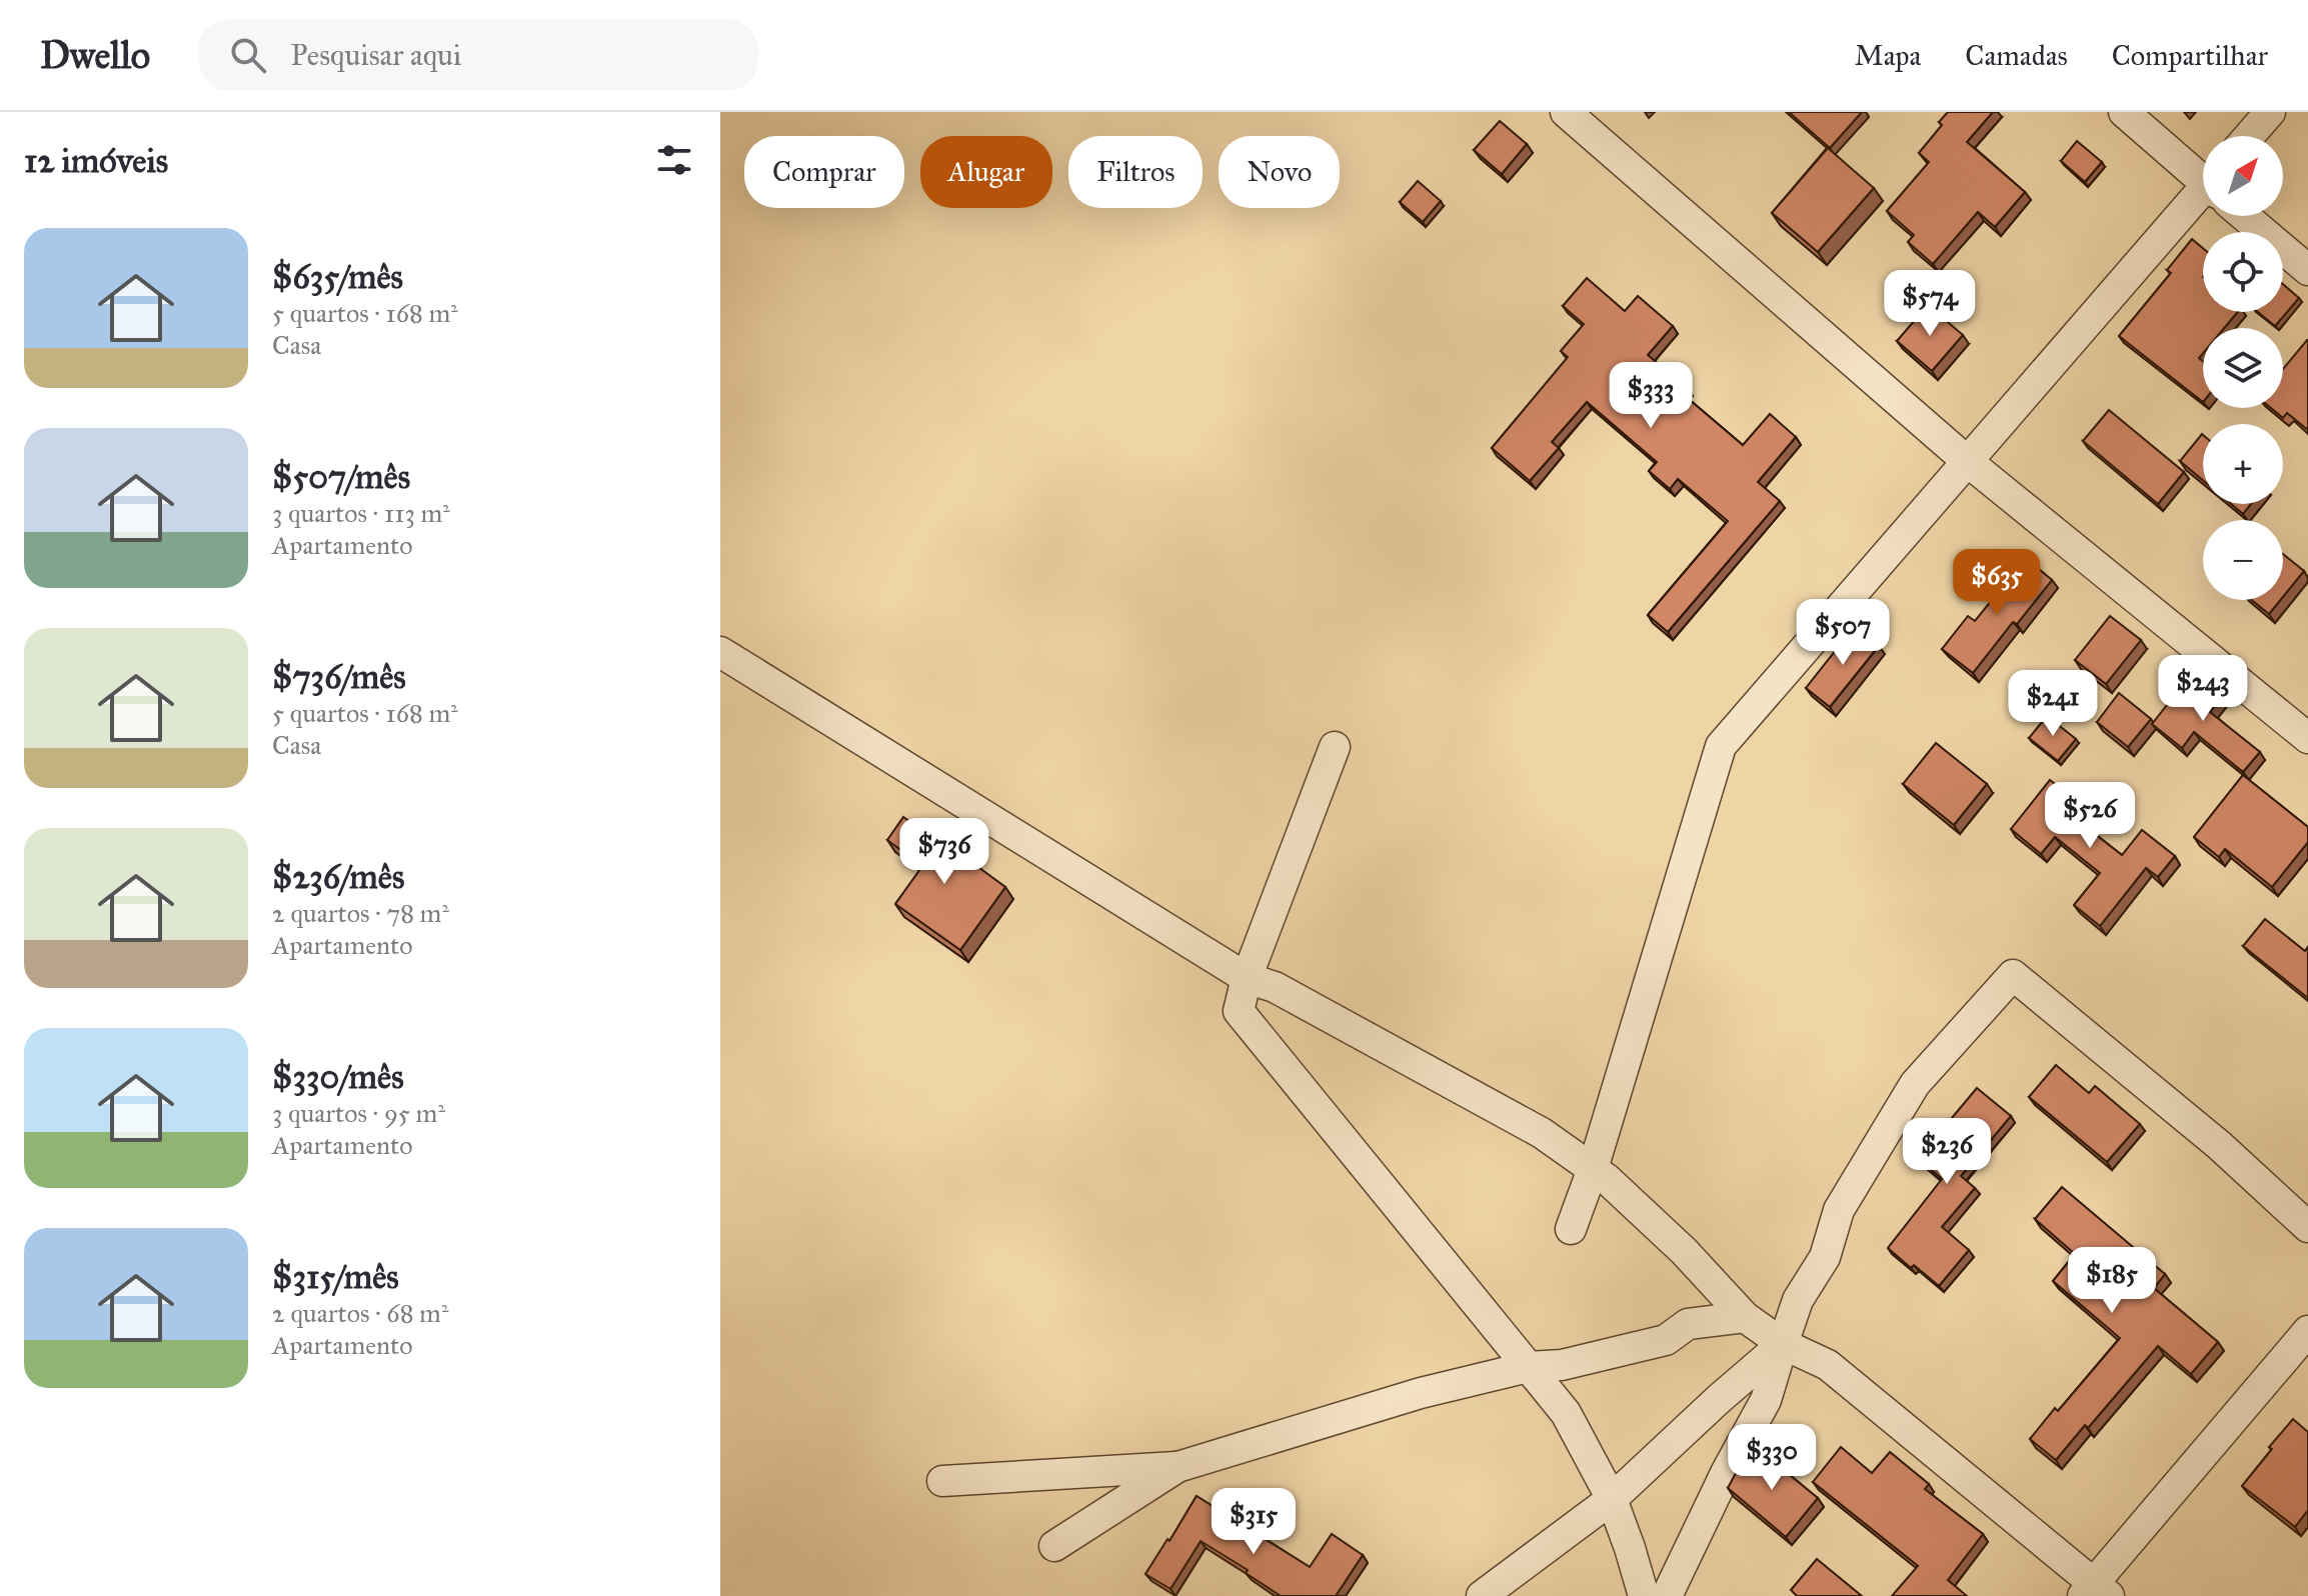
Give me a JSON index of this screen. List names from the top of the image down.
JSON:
{
  "north": "top right",
  "page": {
    "header": "Dwello",
    "search": "Pesquisar aqui",
    "nav": ["Mapa", "Camadas", "Compartilhar"],
    "heading": "12 imóveis",
    "map_buttons": ["+", "−"],
    "chip": [
      "Comprar",
      "Alugar",
      "Filtros",
      "Novo"
    ],
    "list": [
      {
        "name": "$635/mês",
        "note": "5 quartos · 168 m² · Casa"
      },
      {
        "name": "$507/mês",
        "note": "3 quartos · 113 m² · Apartamento"
      },
      {
        "name": "$736/mês",
        "note": "5 quartos · 168 m² · Casa"
      },
      {
        "name": "$236/mês",
        "note": "2 quartos · 78 m² · Apartamento"
      },
      {
        "name": "$330/mês",
        "note": "3 quartos · 95 m² · Apartamento"
      },
      {
        "name": "$315/mês",
        "note": "2 quartos · 68 m² · Apartamento"
      }
    ],
    "price": [
      "$574",
      "$333",
      "$635",
      "$507",
      "$243",
      "$241",
      "$526",
      "$736",
      "$236",
      "$185",
      "$330",
      "$315"
    ]
  }
}
